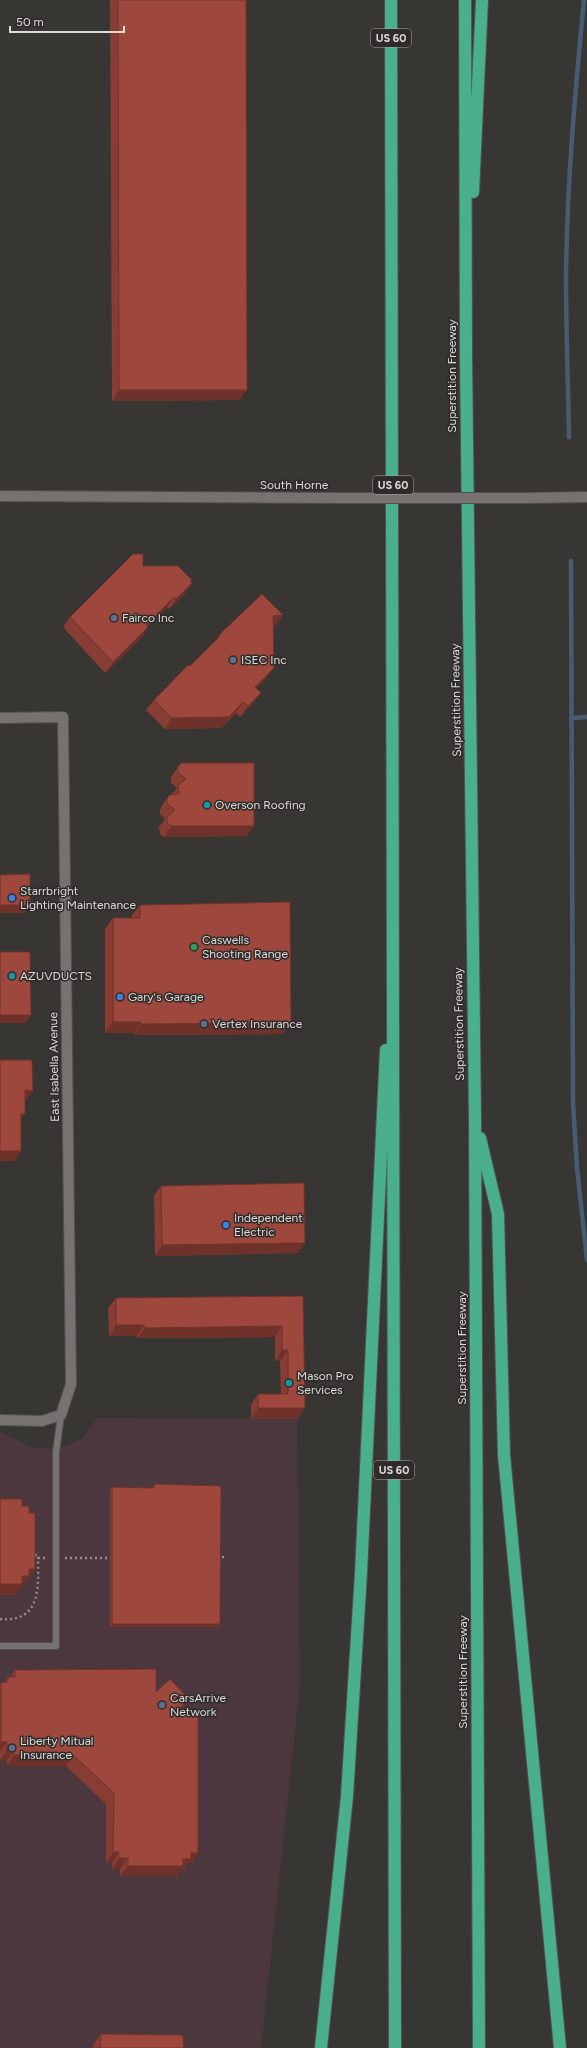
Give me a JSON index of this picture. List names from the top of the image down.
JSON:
{
  "streets": {
    "highway": ["US 60", "Superstition Freeway"],
    "street": ["South Horne", "East Isabella Avenue"]
  },
  "places": [
    "Fairco Inc",
    "ISEC Inc",
    "Overson Roofing",
    "Starrbright Lighting Maintenance",
    "Caswells Shooting Range",
    "AZUVDUCTS",
    "Gary's Garage",
    "Vertex Insurance",
    "Independent Electric",
    "Mason Pro Services",
    "CarsArrive Network",
    "Liberty Mitual Insurance"
  ],
  "scale_bar": "50 m"
}
